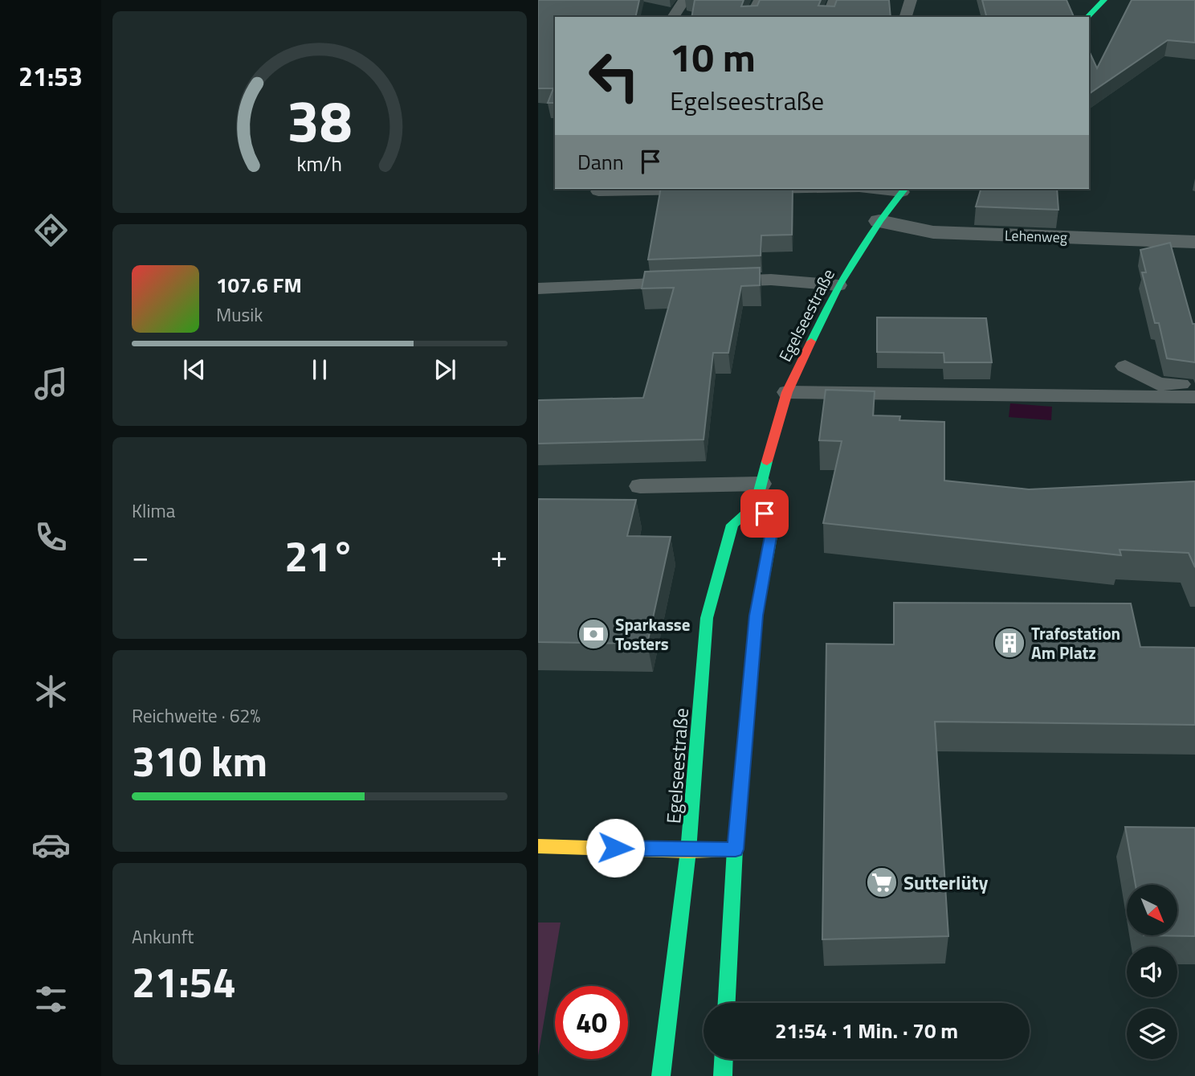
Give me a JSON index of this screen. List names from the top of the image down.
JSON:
{
  "streets": {
    "main road": ["Egelseestraße"],
    "street": ["Lehenweg"]
  },
  "crossings": [
    ["Lehenweg", "Egelseestraße"]
  ],
  "places": {
    "bank": ["Sparkasse Tosters"],
    "building": ["Trafostation Am Platz"],
    "supermarket": ["Sutterlüty"]
  },
  "north": "bottom right",
  "page": {
    "tabs": "21:53",
    "turn": ["10 m", "Egelseestraße"],
    "then": "Dann",
    "song": ["107.6 FM", "Musik"],
    "tile": [
      "Klima",
      ["Reichweite · 62%", "310 km"],
      ["Ankunft", "21:54"]
    ],
    "heat": ["−", "21°", "+"],
    "limit": "40",
    "trip": "21:54 · 1 Min. · 70 m",
    "gauge": ["38", "km/h"]
  }
}
